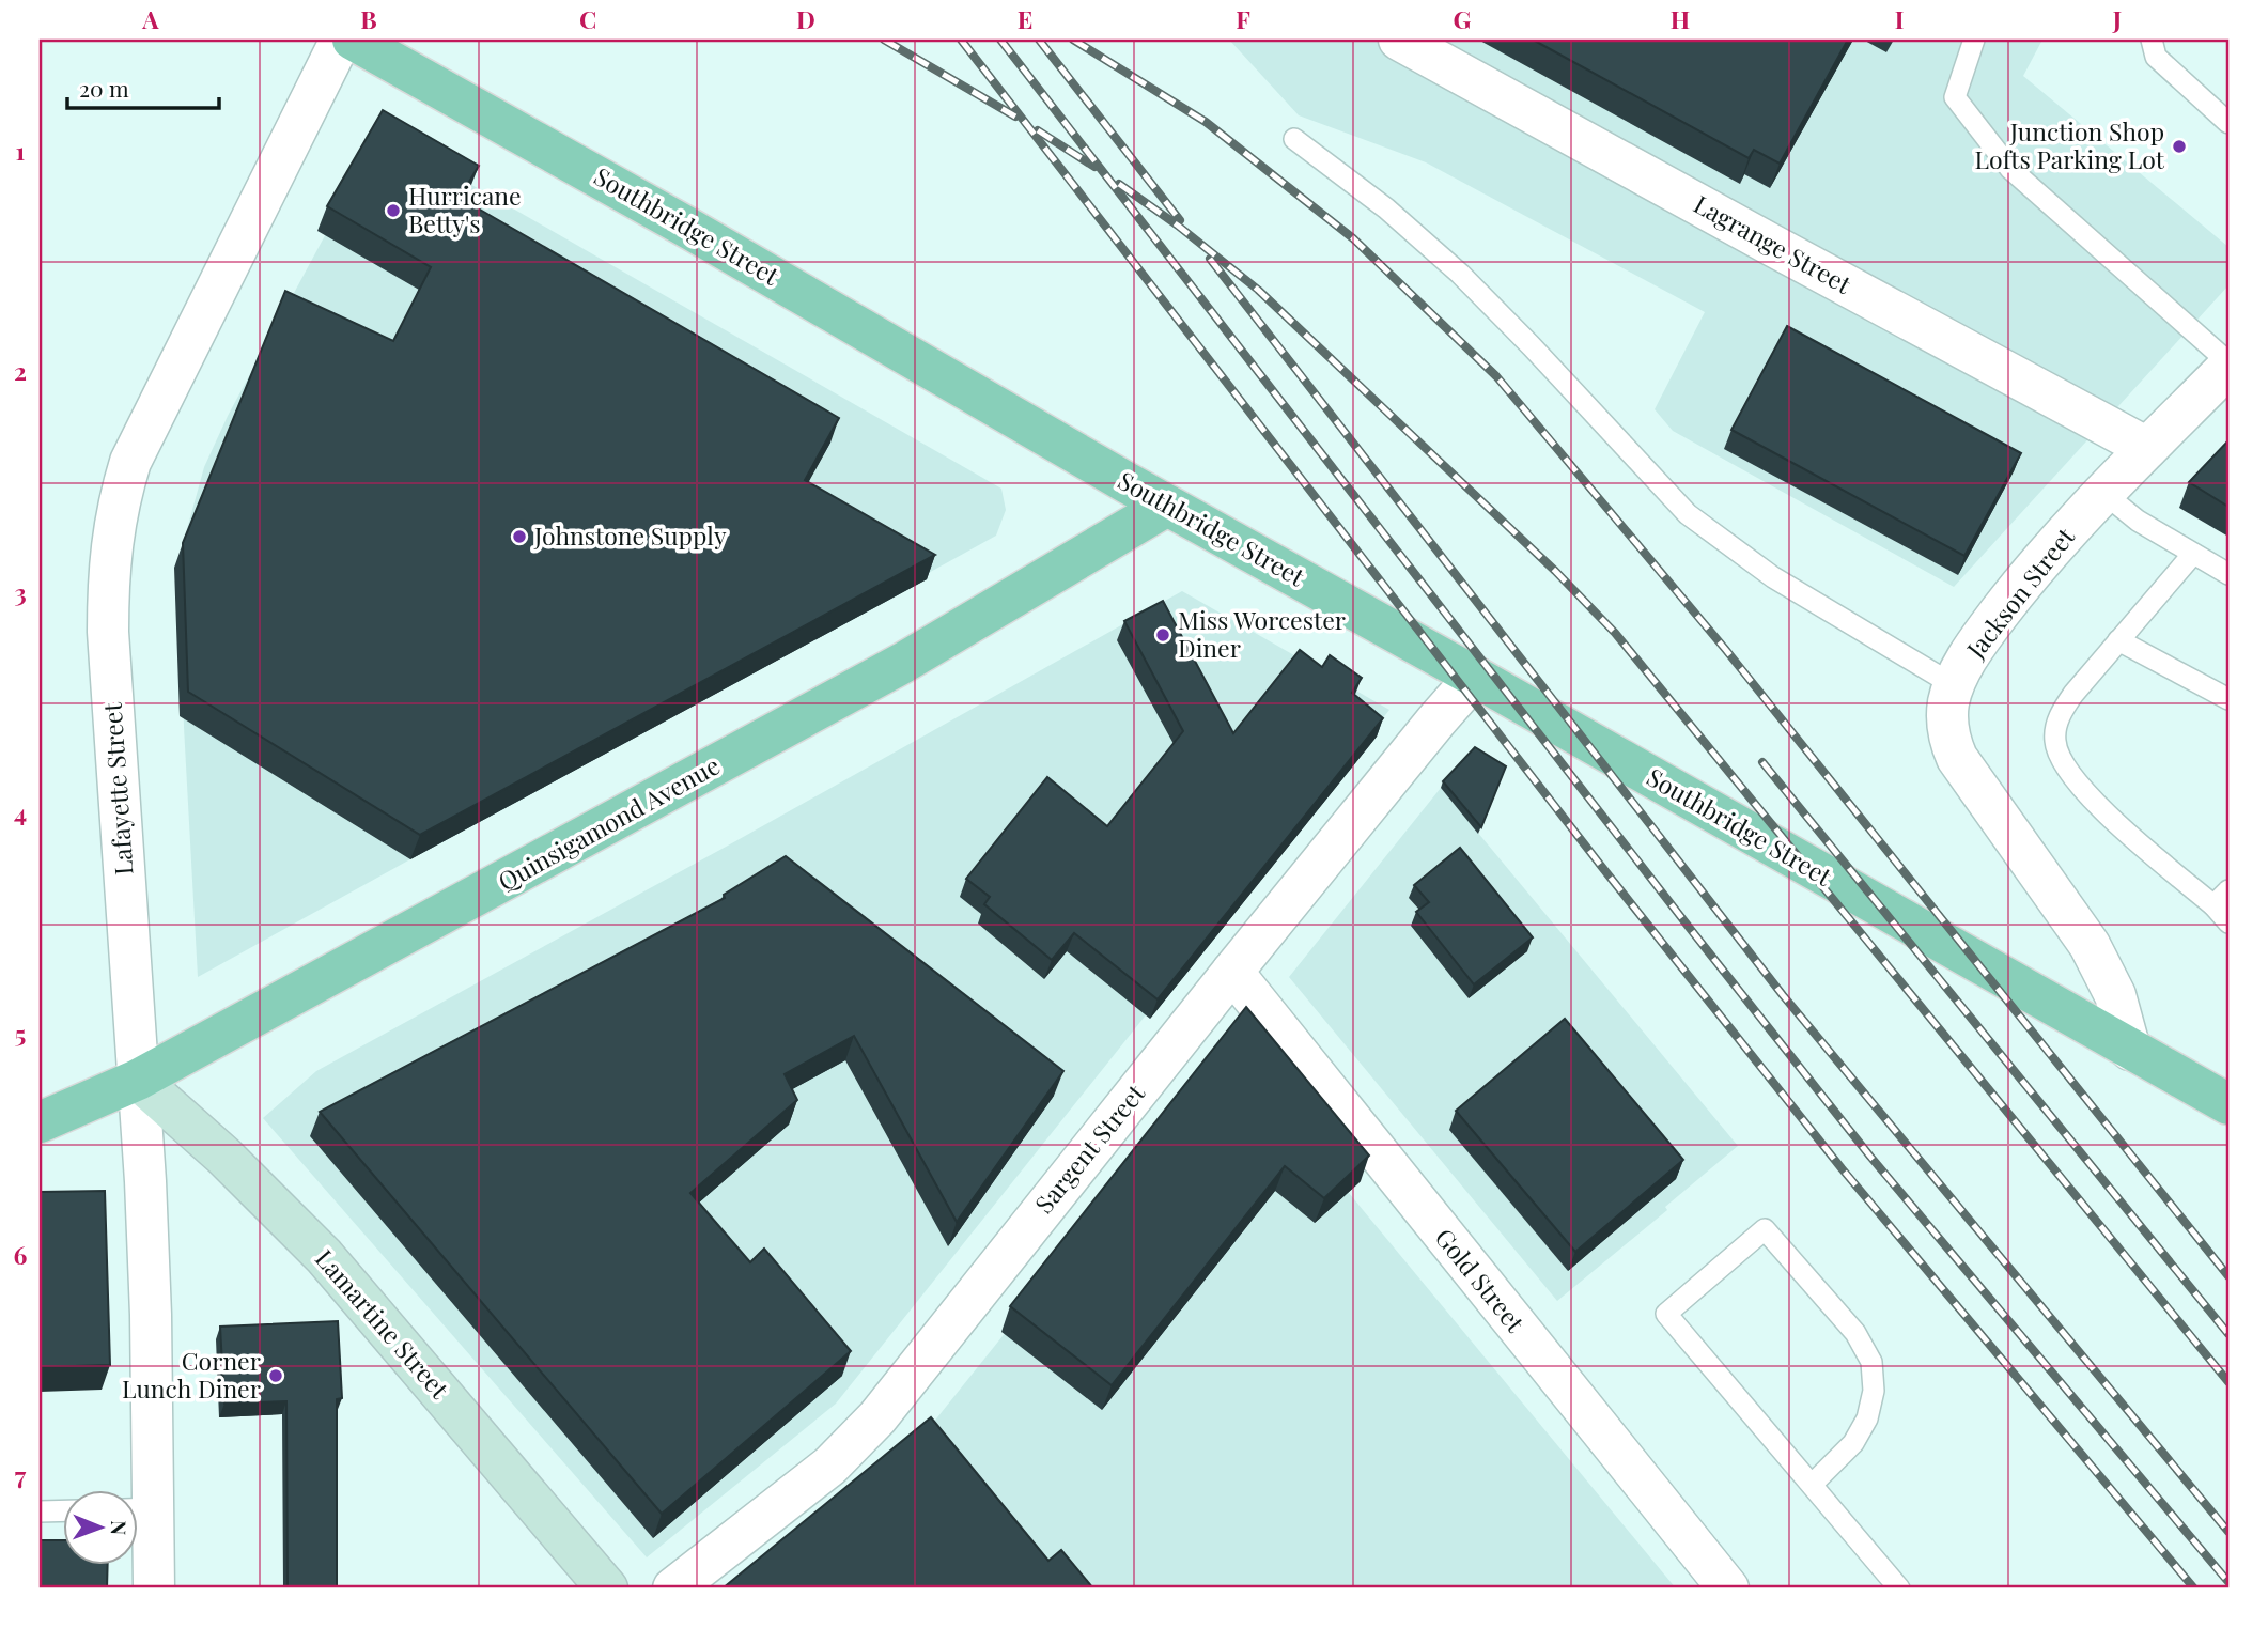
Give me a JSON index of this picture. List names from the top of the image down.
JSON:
{
  "streets": {
    "main road": ["Southbridge Street", "Quinsigamond Avenue"],
    "street": [
      "Lagrange Street",
      "Jackson Street",
      "Lafayette Street",
      "Sargent Street",
      "Gold Street",
      "Lamartine Street"
    ]
  },
  "crossings": [
    ["Southbridge Street", "Jackson Street"],
    ["Southbridge Street", "Quinsigamond Avenue"],
    ["Southbridge Street", "Sargent Street"],
    ["Lagrange Street", "Jackson Street"],
    ["Lafayette Street", "Quinsigamond Avenue"],
    ["Lafayette Street", "Lamartine Street"],
    ["Quinsigamond Avenue", "Lamartine Street"],
    ["Sargent Street", "Gold Street"]
  ],
  "places": [
    "Junction Shop Lofts Parking Lot",
    "Hurricane Betty's",
    "Johnstone Supply",
    "Miss Worcester Diner",
    "Corner Lunch Diner"
  ],
  "scale_bar": "20 m",
  "north": "right",
  "grid": {
    "columns": [
      "A",
      "B",
      "C",
      "D",
      "E",
      "F",
      "G",
      "H",
      "I",
      "J"
    ],
    "rows": [
      "1",
      "2",
      "3",
      "4",
      "5",
      "6",
      "7"
    ]
  }
}
